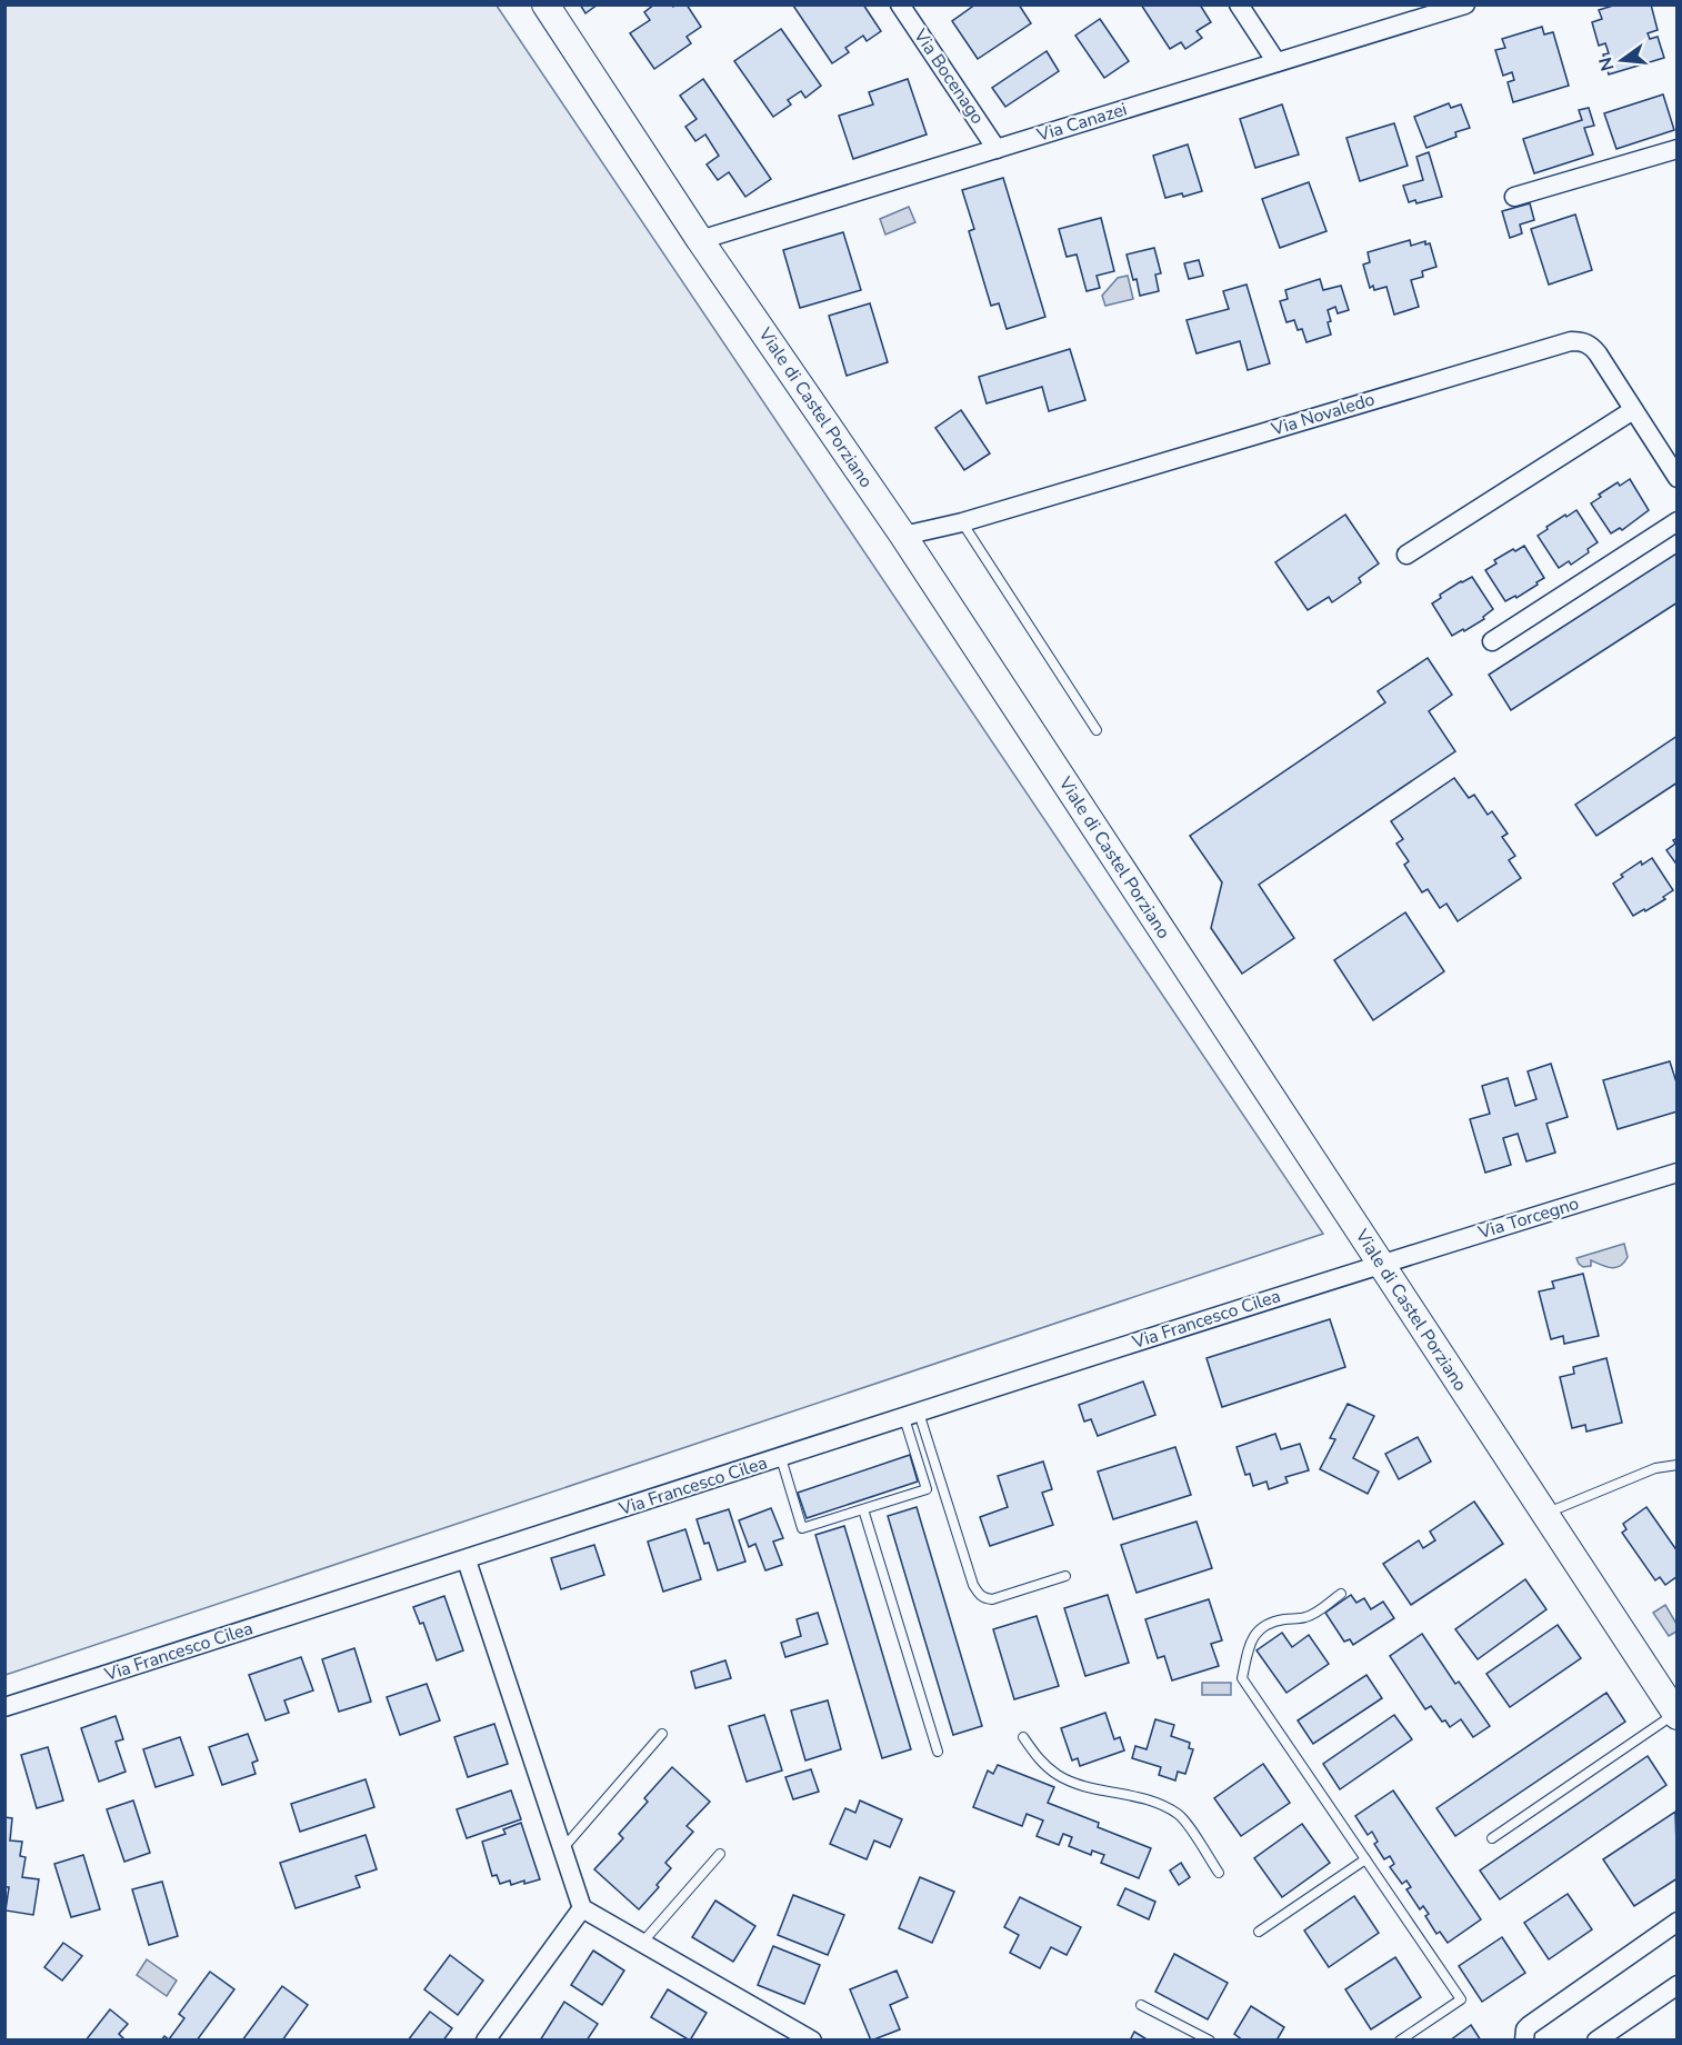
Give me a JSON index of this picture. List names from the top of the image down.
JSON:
{
  "streets": {
    "street": [
      "Via Bocenago",
      "Via Canazei",
      "Viale di Castel Porziano",
      "Via Novaledo",
      "Via Torcegno",
      "Via Francesco Cilea"
    ]
  },
  "crossings": [
    ["Via Bocenago", "Via Canazei"],
    ["Via Canazei", "Viale di Castel Porziano"],
    ["Viale di Castel Porziano", "Via Novaledo"],
    ["Viale di Castel Porziano", "Via Torcegno"],
    ["Viale di Castel Porziano", "Via Francesco Cilea"],
    ["Via Torcegno", "Via Francesco Cilea"]
  ],
  "north": "left"
}
